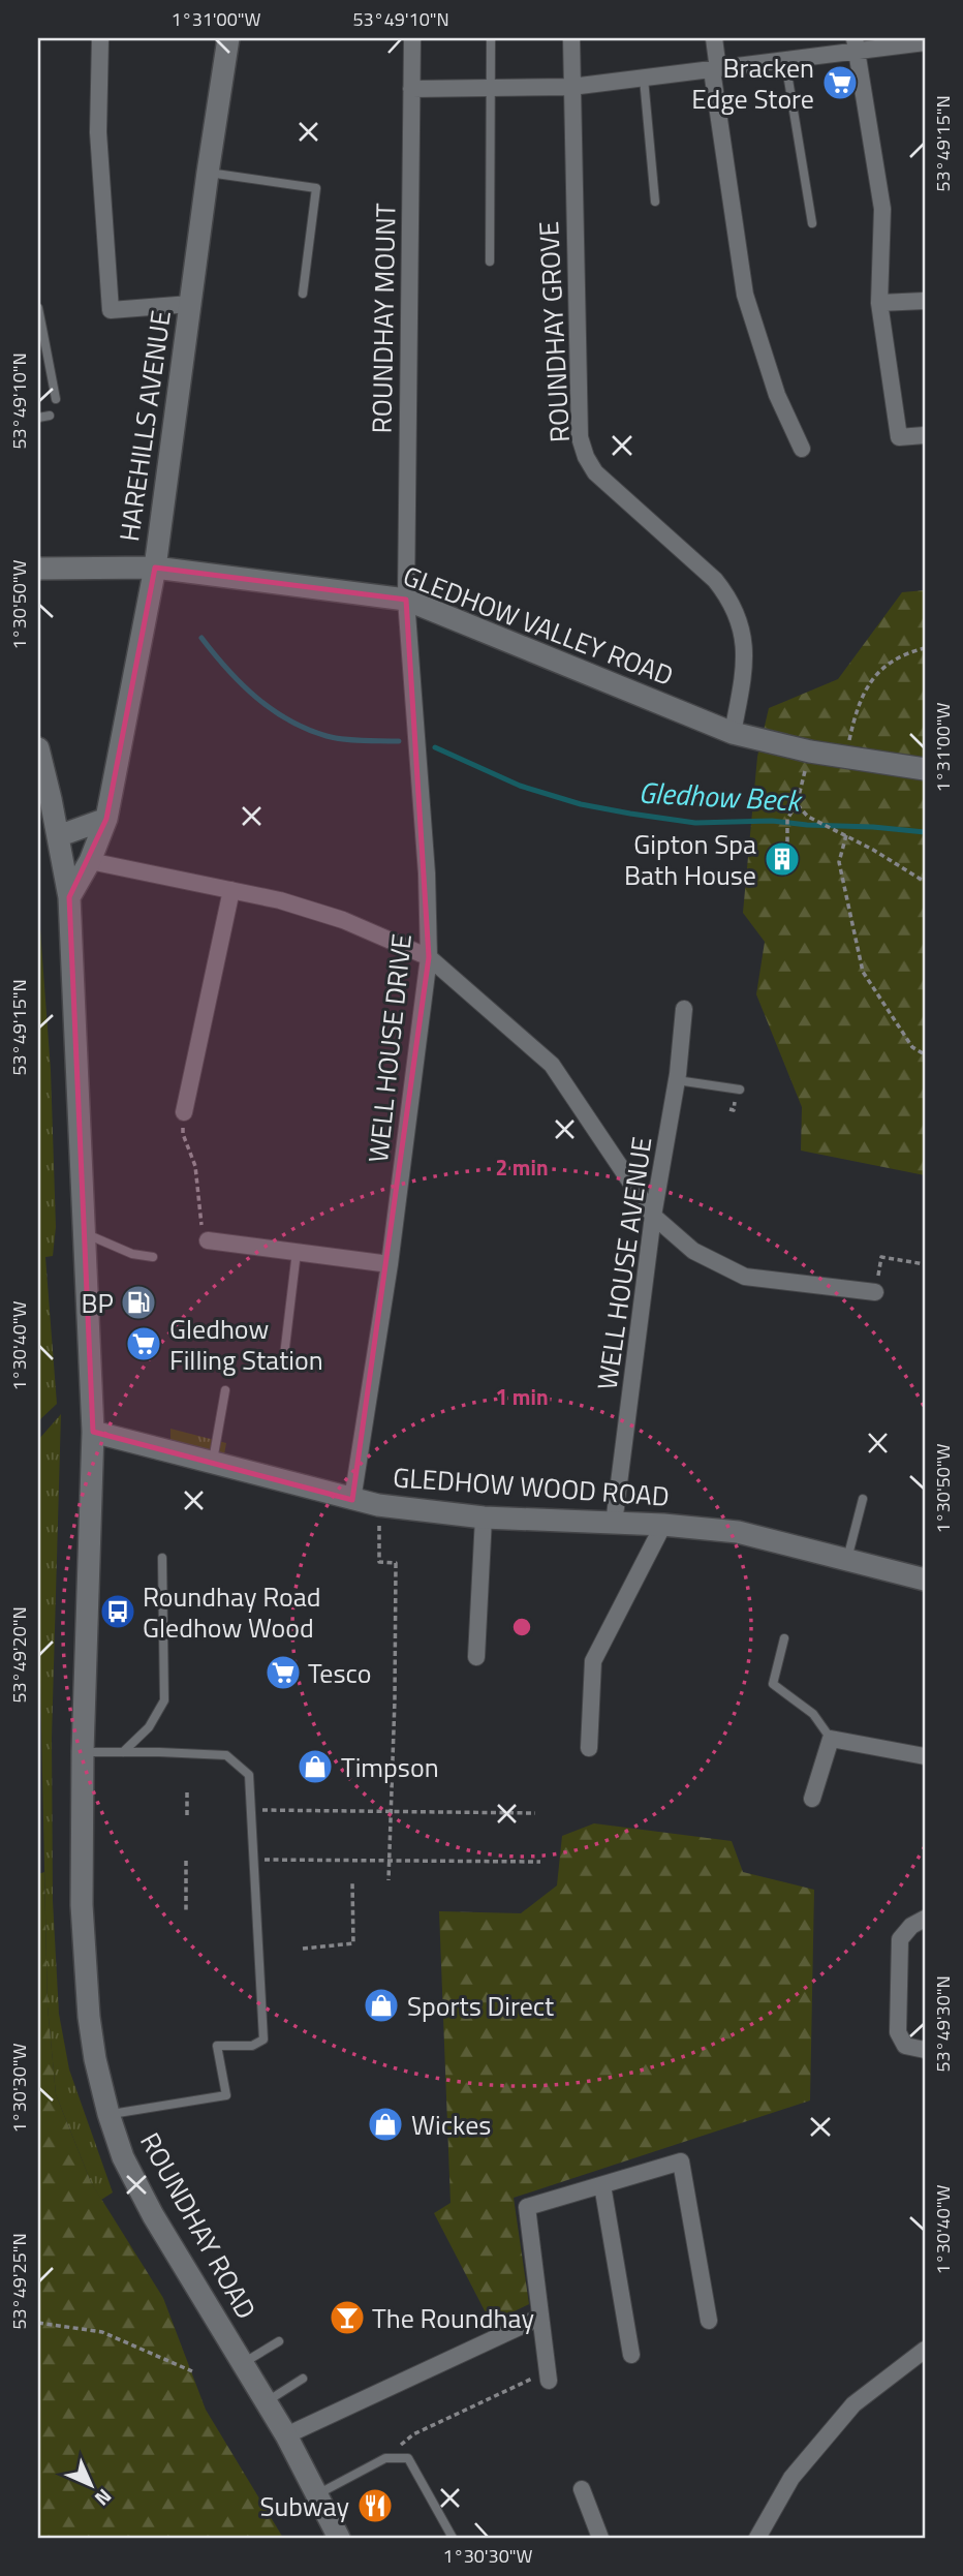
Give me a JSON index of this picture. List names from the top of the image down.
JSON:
{
  "streets": {
    "street": [
      "ROUNDHAY MOUNT",
      "ROUNDHAY GROVE",
      "HAREHILLS AVENUE",
      "GLEDHOW VALLEY ROAD",
      "WELL HOUSE DRIVE",
      "WELL HOUSE AVENUE",
      "GLEDHOW WOOD ROAD",
      "ROUNDHAY ROAD"
    ]
  },
  "crossings": [
    ["ROUNDHAY MOUNT", "GLEDHOW VALLEY ROAD"],
    ["ROUNDHAY MOUNT", "WELL HOUSE DRIVE"],
    ["ROUNDHAY GROVE", "GLEDHOW VALLEY ROAD"],
    ["HAREHILLS AVENUE", "GLEDHOW VALLEY ROAD"],
    ["HAREHILLS AVENUE", "ROUNDHAY ROAD"],
    ["GLEDHOW VALLEY ROAD", "WELL HOUSE DRIVE"],
    ["WELL HOUSE DRIVE", "GLEDHOW WOOD ROAD"],
    ["WELL HOUSE AVENUE", "GLEDHOW WOOD ROAD"],
    ["GLEDHOW WOOD ROAD", "ROUNDHAY ROAD"]
  ],
  "water": ["Gledhow Beck"],
  "places": {
    "supermarket": ["Bracken Edge Store", "Gledhow Filling Station", "Tesco"],
    "building": ["Gipton Spa Bath House"],
    "fuel station": ["BP"],
    "bus stop": ["Roundhay Road Gledhow Wood"],
    "shop": ["Timpson", "Sports Direct", "Wickes"],
    "bar": ["The Roundhay"],
    "restaurant": ["Subway"]
  },
  "north": "bottom right",
  "coordinates": [
    "1°31'00\"W",
    "53°49'10\"N",
    "53°49'15\"N",
    "1°30'50\"W",
    "1°30'40\"W",
    "53°49'20\"N",
    "53°49'30\"N",
    "1°30'30\"W",
    "53°49'25\"N"
  ],
  "rings": ["2 min", "1 min"]
}
